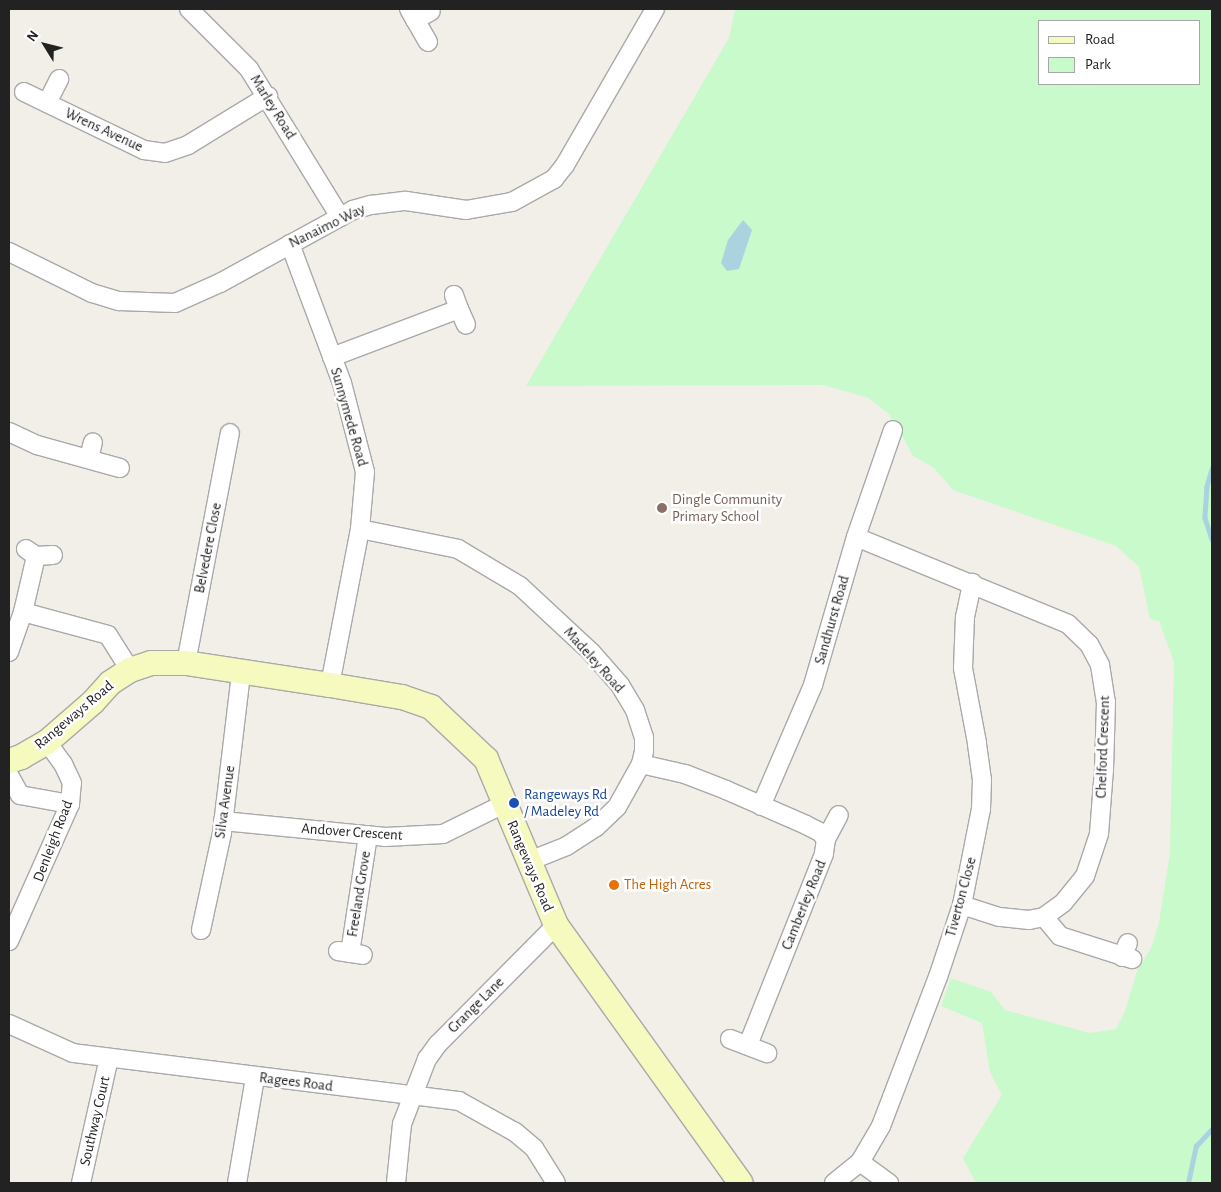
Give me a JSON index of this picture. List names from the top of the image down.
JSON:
{
  "streets": {
    "street": [
      "Marley Road",
      "Wrens Avenue",
      "Nanaimo Way",
      "Sunnymede Road",
      "Belvedere Close",
      "Sandhurst Road",
      "Madeley Road",
      "Rangeways Road",
      "Chelford Crescent",
      "Silva Avenue",
      "Andover Crescent",
      "Denleigh Road",
      "Freeland Grove",
      "Tiverton Close",
      "Camberley Road",
      "Grange Lane",
      "Ragees Road",
      "Southway Court"
    ]
  },
  "crossings": [
    ["Marley Road", "Wrens Avenue"],
    ["Marley Road", "Nanaimo Way"],
    ["Nanaimo Way", "Sunnymede Road"],
    ["Sunnymede Road", "Madeley Road"],
    ["Sunnymede Road", "Rangeways Road"],
    ["Belvedere Close", "Rangeways Road"],
    ["Sandhurst Road", "Chelford Crescent"],
    ["Sandhurst Road", "Camberley Road"],
    ["Madeley Road", "Rangeways Road"],
    ["Madeley Road", "Camberley Road"],
    ["Rangeways Road", "Silva Avenue"],
    ["Rangeways Road", "Andover Crescent"],
    ["Rangeways Road", "Denleigh Road"],
    ["Rangeways Road", "Grange Lane"],
    ["Chelford Crescent", "Tiverton Close"],
    ["Silva Avenue", "Andover Crescent"],
    ["Andover Crescent", "Freeland Grove"],
    ["Grange Lane", "Ragees Road"],
    ["Ragees Road", "Southway Court"]
  ],
  "places": ["Dingle Community Primary School", "Rangeways Rd / Madeley Rd", "The High Acres"],
  "legend": ["Road", "Park"],
  "north": "top left"
}
